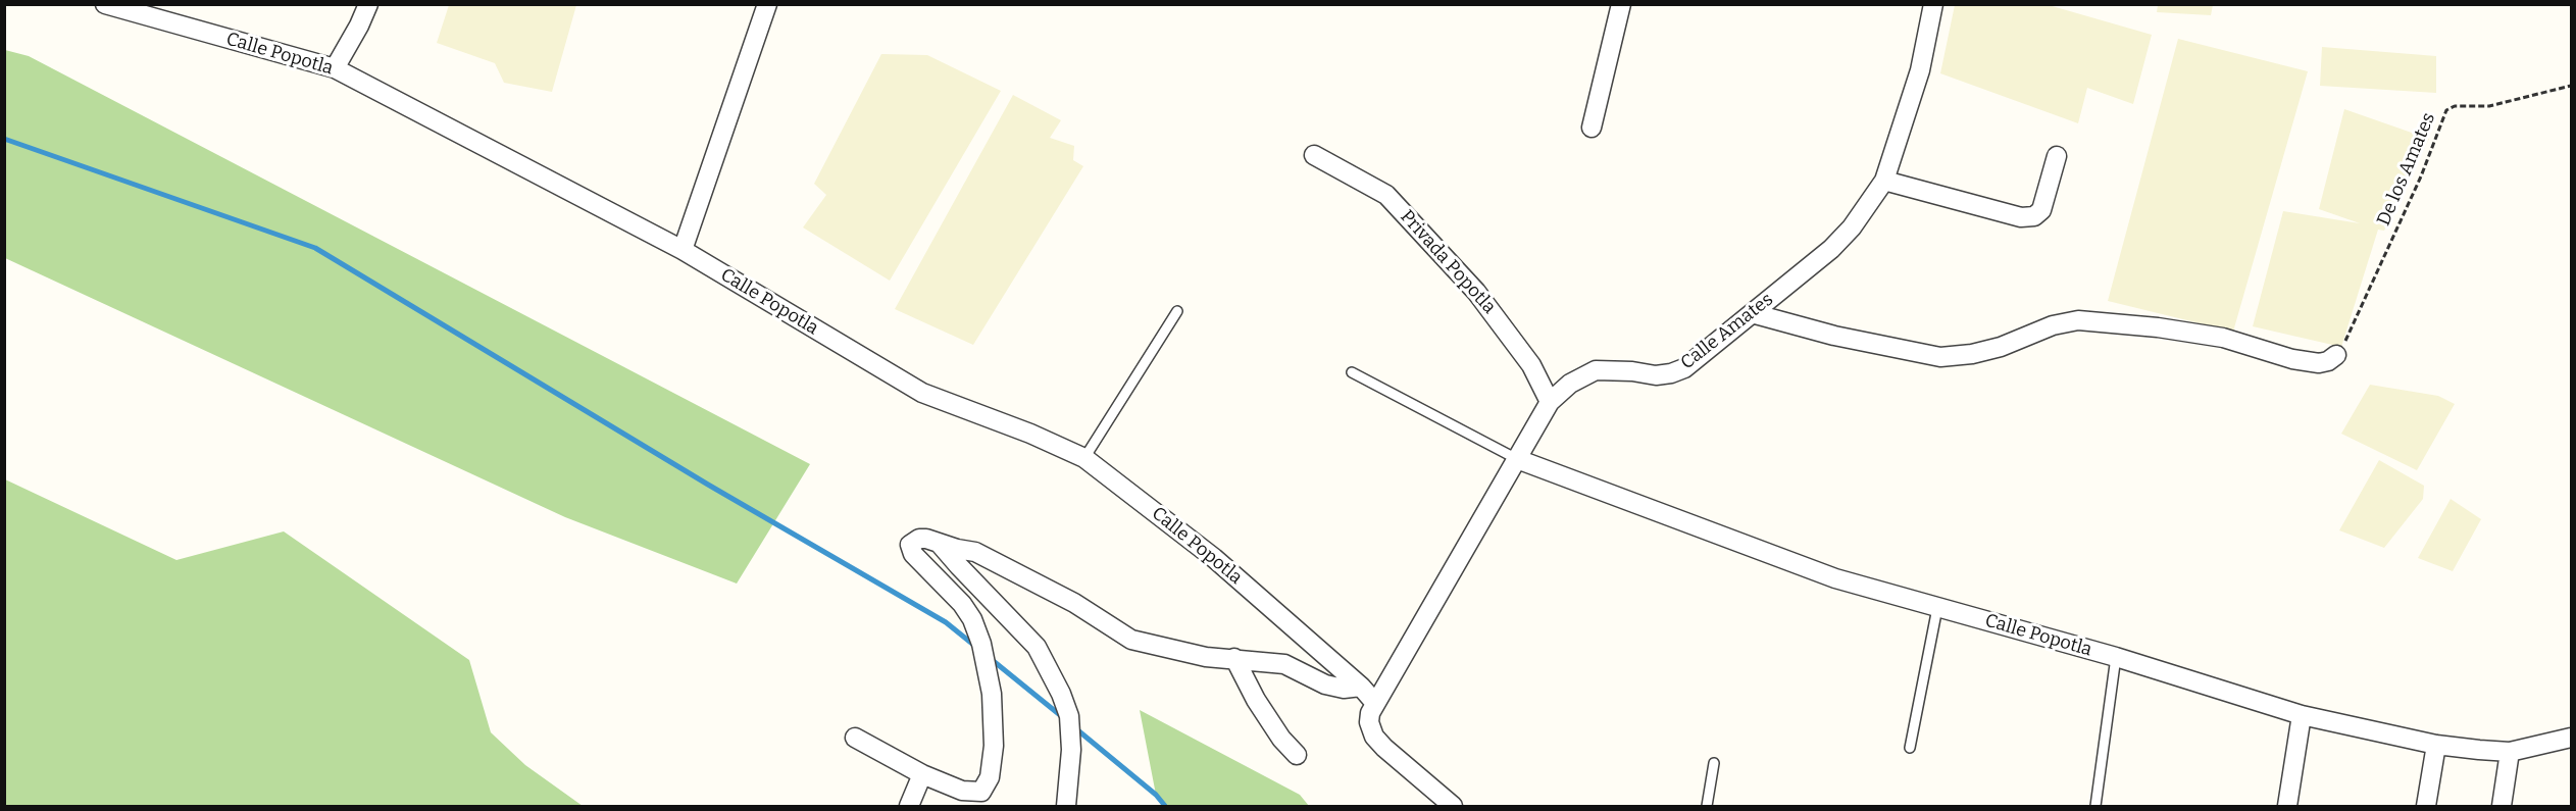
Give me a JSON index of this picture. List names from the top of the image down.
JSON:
{
  "streets": {
    "street": ["Calle Popotla", "Privada Popotla", "Calle Amates"],
    "path": ["De los Amates"]
  },
  "crossings": [
    ["Calle Popotla", "Calle Amates"],
    ["Privada Popotla", "Calle Amates"]
  ]
}
